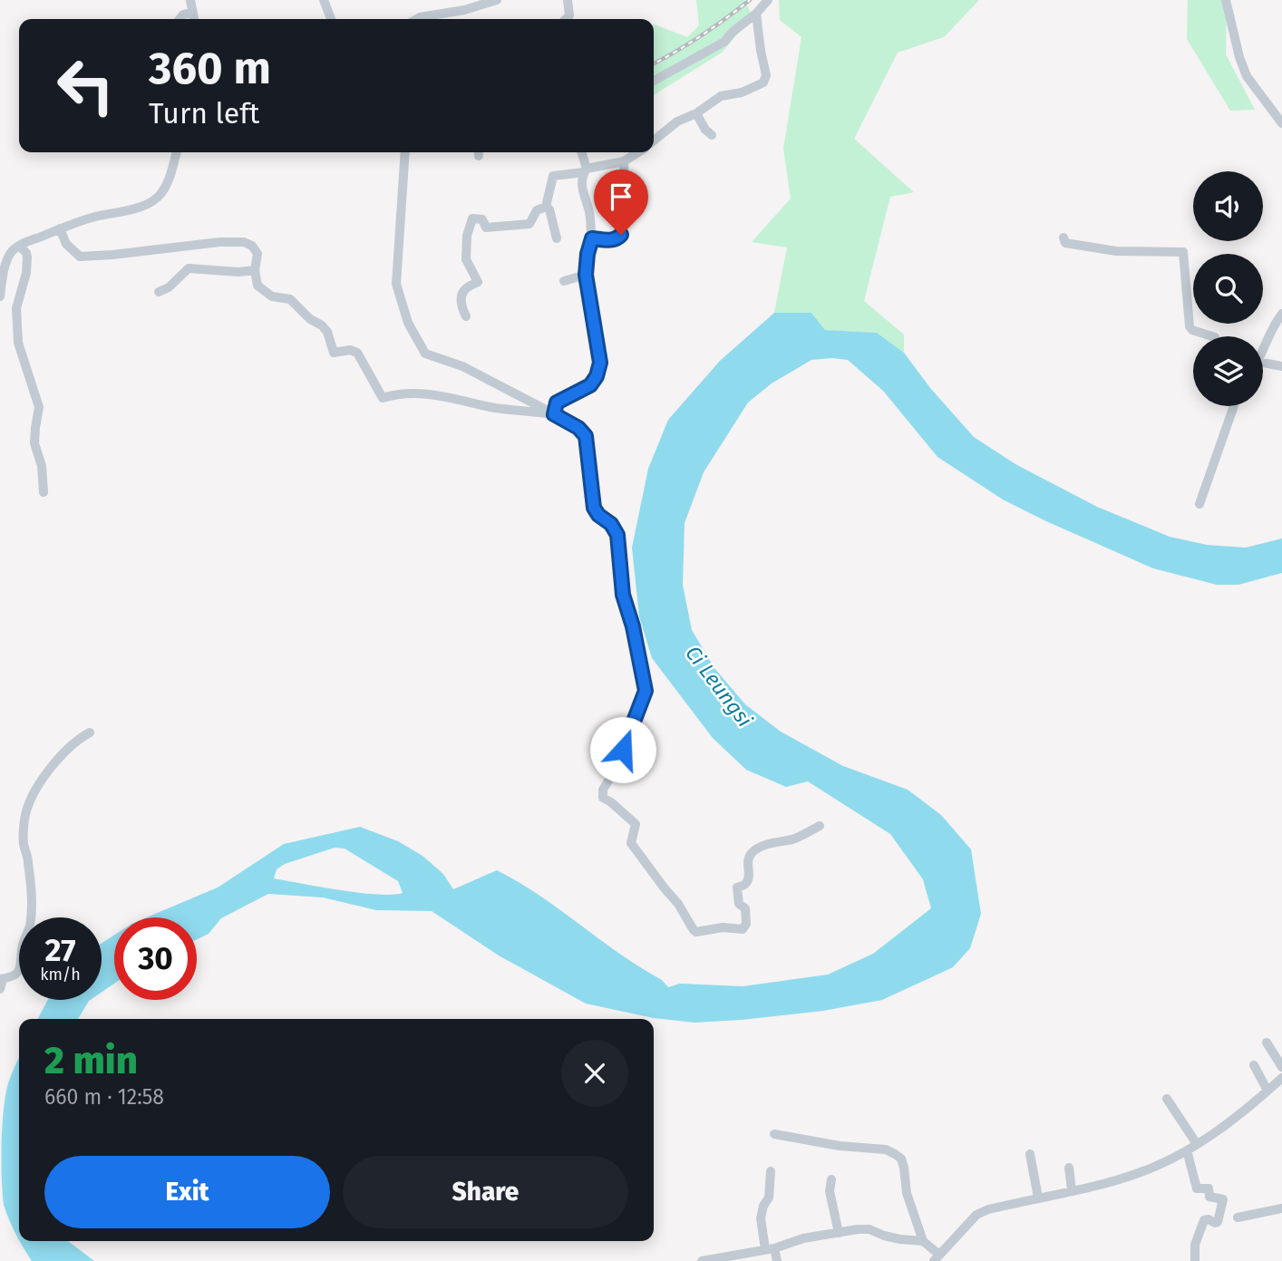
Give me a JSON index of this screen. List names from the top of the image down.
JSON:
{
  "water": ["Ci Leungsi"],
  "page": {
    "turn": ["360 m", "Turn left"],
    "speed": "27 km/h",
    "limit": "30",
    "heading": ["2 min", "660 m · 12:58"],
    "buttons": ["Exit", "Share"]
  }
}
